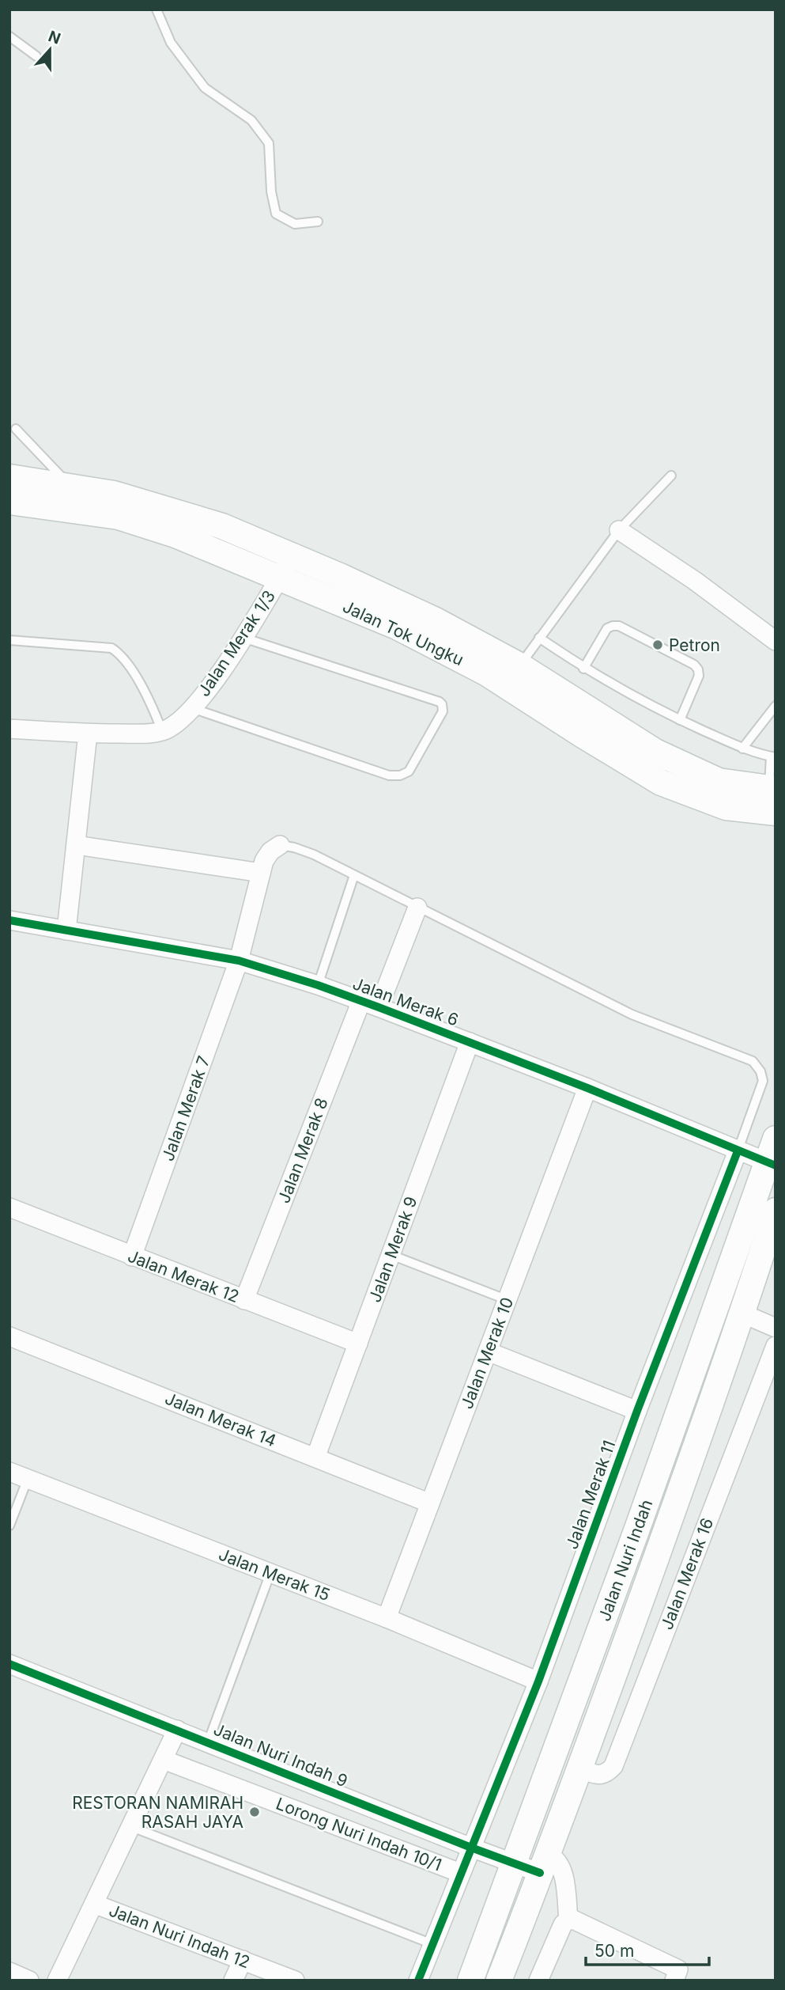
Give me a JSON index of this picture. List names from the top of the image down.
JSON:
{
  "streets": {
    "main road": ["Jalan Tok Ungku", "Jalan Nuri Indah"],
    "street": [
      "Jalan Merak 1/3",
      "Jalan Merak 6",
      "Jalan Merak 7",
      "Jalan Merak 8",
      "Jalan Merak 9",
      "Jalan Merak 12",
      "Jalan Merak 10",
      "Jalan Merak 14",
      "Jalan Merak 11",
      "Jalan Merak 16",
      "Jalan Merak 15",
      "Jalan Nuri Indah 9",
      "Lorong Nuri Indah 10/1",
      "Jalan Nuri Indah 12"
    ]
  },
  "crossings": [
    ["Jalan Tok Ungku", "Jalan Merak 1/3"],
    ["Jalan Merak 6", "Jalan Merak 7"],
    ["Jalan Merak 6", "Jalan Merak 8"],
    ["Jalan Merak 6", "Jalan Merak 9"],
    ["Jalan Merak 6", "Jalan Merak 10"],
    ["Jalan Merak 6", "Jalan Merak 11"],
    ["Jalan Merak 6", "Jalan Nuri Indah"],
    ["Jalan Merak 7", "Jalan Merak 12"],
    ["Jalan Merak 8", "Jalan Merak 12"],
    ["Jalan Merak 9", "Jalan Merak 12"],
    ["Jalan Merak 9", "Jalan Merak 14"],
    ["Jalan Merak 10", "Jalan Merak 14"],
    ["Jalan Merak 10", "Jalan Merak 15"],
    ["Jalan Merak 11", "Jalan Merak 15"],
    ["Jalan Merak 11", "Jalan Nuri Indah 9"],
    ["Jalan Nuri Indah", "Jalan Merak 16"],
    ["Jalan Nuri Indah", "Jalan Nuri Indah 9"]
  ],
  "places": ["Petron", "RESTORAN NAMIRAH RASAH JAYA"],
  "scale_bar": "50 m",
  "north": "top"
}
